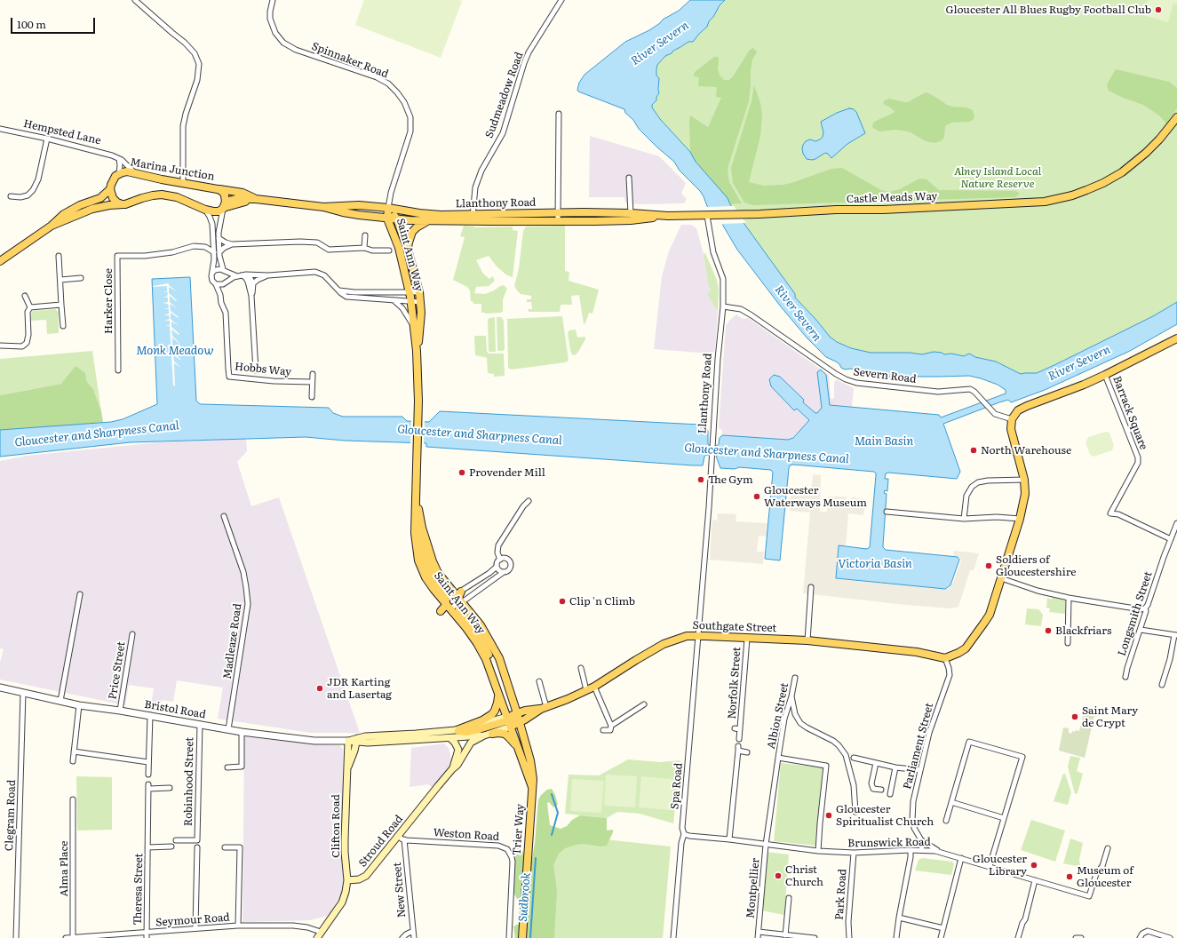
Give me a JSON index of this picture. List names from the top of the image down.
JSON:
{
  "streets": {
    "main road": [
      "Marina Junction",
      "Castle Meads Way",
      "Llanthony Road",
      "Saint Ann Way",
      "Southgate Street",
      "Bristol Road",
      "Clifton Road",
      "Trier Way",
      "Stroud Road"
    ],
    "street": [
      "Spinnaker Road",
      "Sudmeadow Road",
      "Hempsted Lane",
      "Harker Close",
      "Hobbs Way",
      "Severn Road",
      "Barrack Square",
      "Longsmith Street",
      "Madleaze Road",
      "Price Street",
      "Norfolk Street",
      "Albion Street",
      "Parliament Street",
      "Robinhood Street",
      "Spa Road",
      "Clegram Road",
      "Weston Road",
      "Brunswick Road",
      "Alma Place",
      "Montpellier",
      "Theresa Street",
      "New Street",
      "Park Road",
      "Seymour Road"
    ]
  },
  "crossings": [
    ["Spinnaker Road", "Llanthony Road"],
    ["Spinnaker Road", "Saint Ann Way"],
    ["Sudmeadow Road", "Llanthony Road"],
    ["Hempsted Lane", "Marina Junction"],
    ["Castle Meads Way", "Llanthony Road"],
    ["Llanthony Road", "Saint Ann Way"],
    ["Llanthony Road", "Severn Road"],
    ["Llanthony Road", "Southgate Street"],
    ["Llanthony Road", "Spa Road"],
    ["Saint Ann Way", "Southgate Street"],
    ["Saint Ann Way", "Bristol Road"],
    ["Saint Ann Way", "Trier Way"],
    ["Barrack Square", "Longsmith Street"],
    ["Southgate Street", "Norfolk Street"],
    ["Southgate Street", "Bristol Road"],
    ["Southgate Street", "Parliament Street"],
    ["Southgate Street", "Spa Road"],
    ["Southgate Street", "Trier Way"],
    ["Madleaze Road", "Bristol Road"],
    ["Price Street", "Bristol Road"],
    ["Bristol Road", "Robinhood Street"],
    ["Bristol Road", "Clegram Road"],
    ["Bristol Road", "Clifton Road"],
    ["Bristol Road", "Trier Way"],
    ["Bristol Road", "Stroud Road"],
    ["Albion Street", "Brunswick Road"],
    ["Albion Street", "Montpellier"],
    ["Parliament Street", "Brunswick Road"],
    ["Spa Road", "Brunswick Road"],
    ["Clifton Road", "Stroud Road"],
    ["Weston Road", "Stroud Road"],
    ["Weston Road", "New Street"],
    ["Stroud Road", "New Street"],
    ["Brunswick Road", "Montpellier"],
    ["Brunswick Road", "Park Road"],
    ["Alma Place", "Seymour Road"],
    ["Theresa Street", "Seymour Road"]
  ],
  "water": [
    "River Severn",
    "Monk Meadow",
    "Gloucester and Sharpness Canal",
    "Main Basin",
    "Victoria Basin",
    "Sudbrook"
  ],
  "parks": ["Alney Island Local Nature Reserve"],
  "places": [
    "Gloucester All Blues Rugby Football Club",
    "North Warehouse",
    "Provender Mill",
    "The Gym",
    "Gloucester Waterways Museum",
    "Soldiers of Gloucestershire",
    "Clip 'n Climb",
    "Blackfriars",
    "JDR Karting and Lasertag",
    "Saint Mary de Crypt",
    "Gloucester Spiritualist Church",
    "Gloucester Library",
    "Christ Church",
    "Museum of Gloucester"
  ],
  "scale_bar": "100 m"
}
